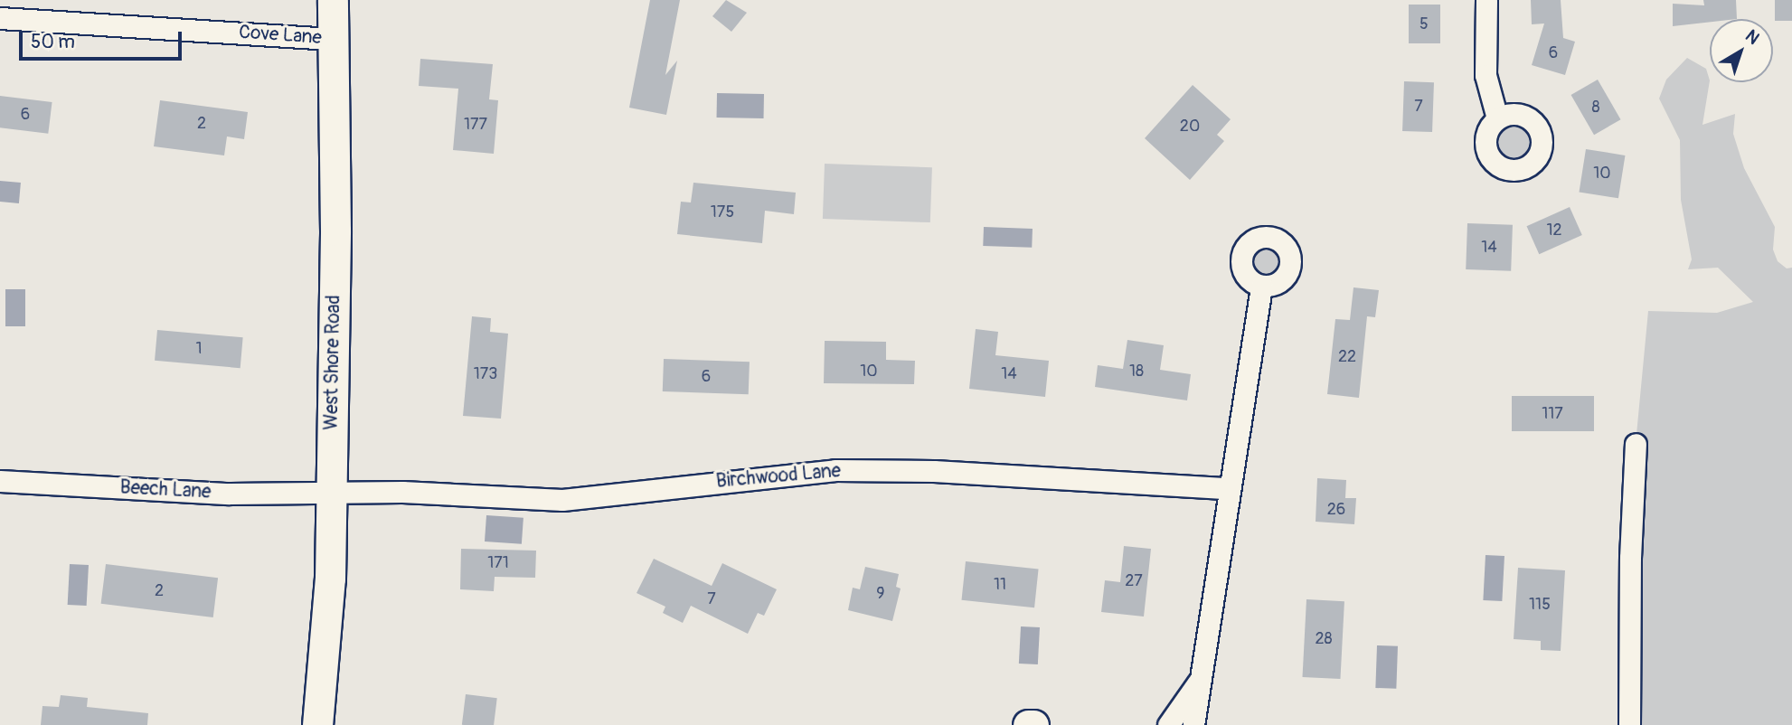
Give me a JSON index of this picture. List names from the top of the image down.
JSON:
{
  "streets": {
    "main road": ["West Shore Road"],
    "street": ["Cove Lane", "Birchwood Lane", "Beech Lane"]
  },
  "crossings": [
    ["Cove Lane", "West Shore Road"],
    ["West Shore Road", "Birchwood Lane"],
    ["West Shore Road", "Beech Lane"],
    ["Birchwood Lane", "Beech Lane"]
  ],
  "house_numbers": [
    "5",
    "6",
    "7",
    "8",
    "6",
    "2",
    "177",
    "20",
    "10",
    "175",
    "12",
    "14",
    "1",
    "22",
    "10",
    "18",
    "173",
    "14",
    "6",
    "117",
    "26",
    "171",
    "27",
    "11",
    "2",
    "9",
    "7",
    "115",
    "28"
  ],
  "scale_bar": "50 m",
  "north": "top right"
}
